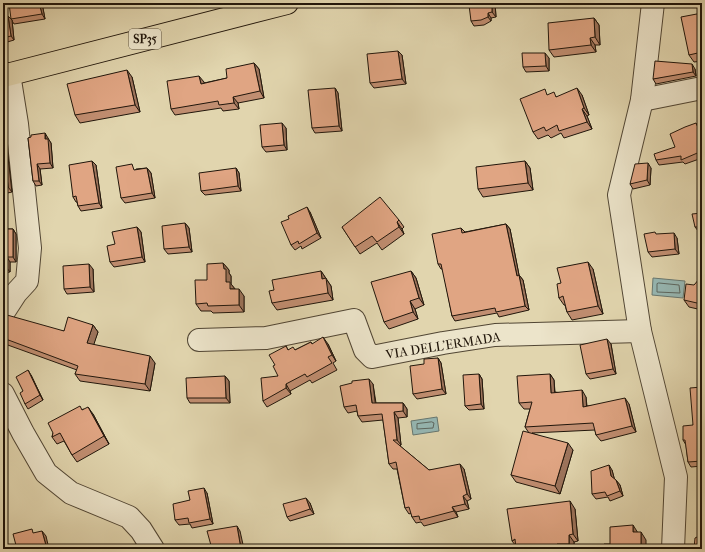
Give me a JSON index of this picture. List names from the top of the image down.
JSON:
{
  "streets": {
    "main road": ["SP35"],
    "street": ["VIA DELL'ERMADA"]
  }
}
